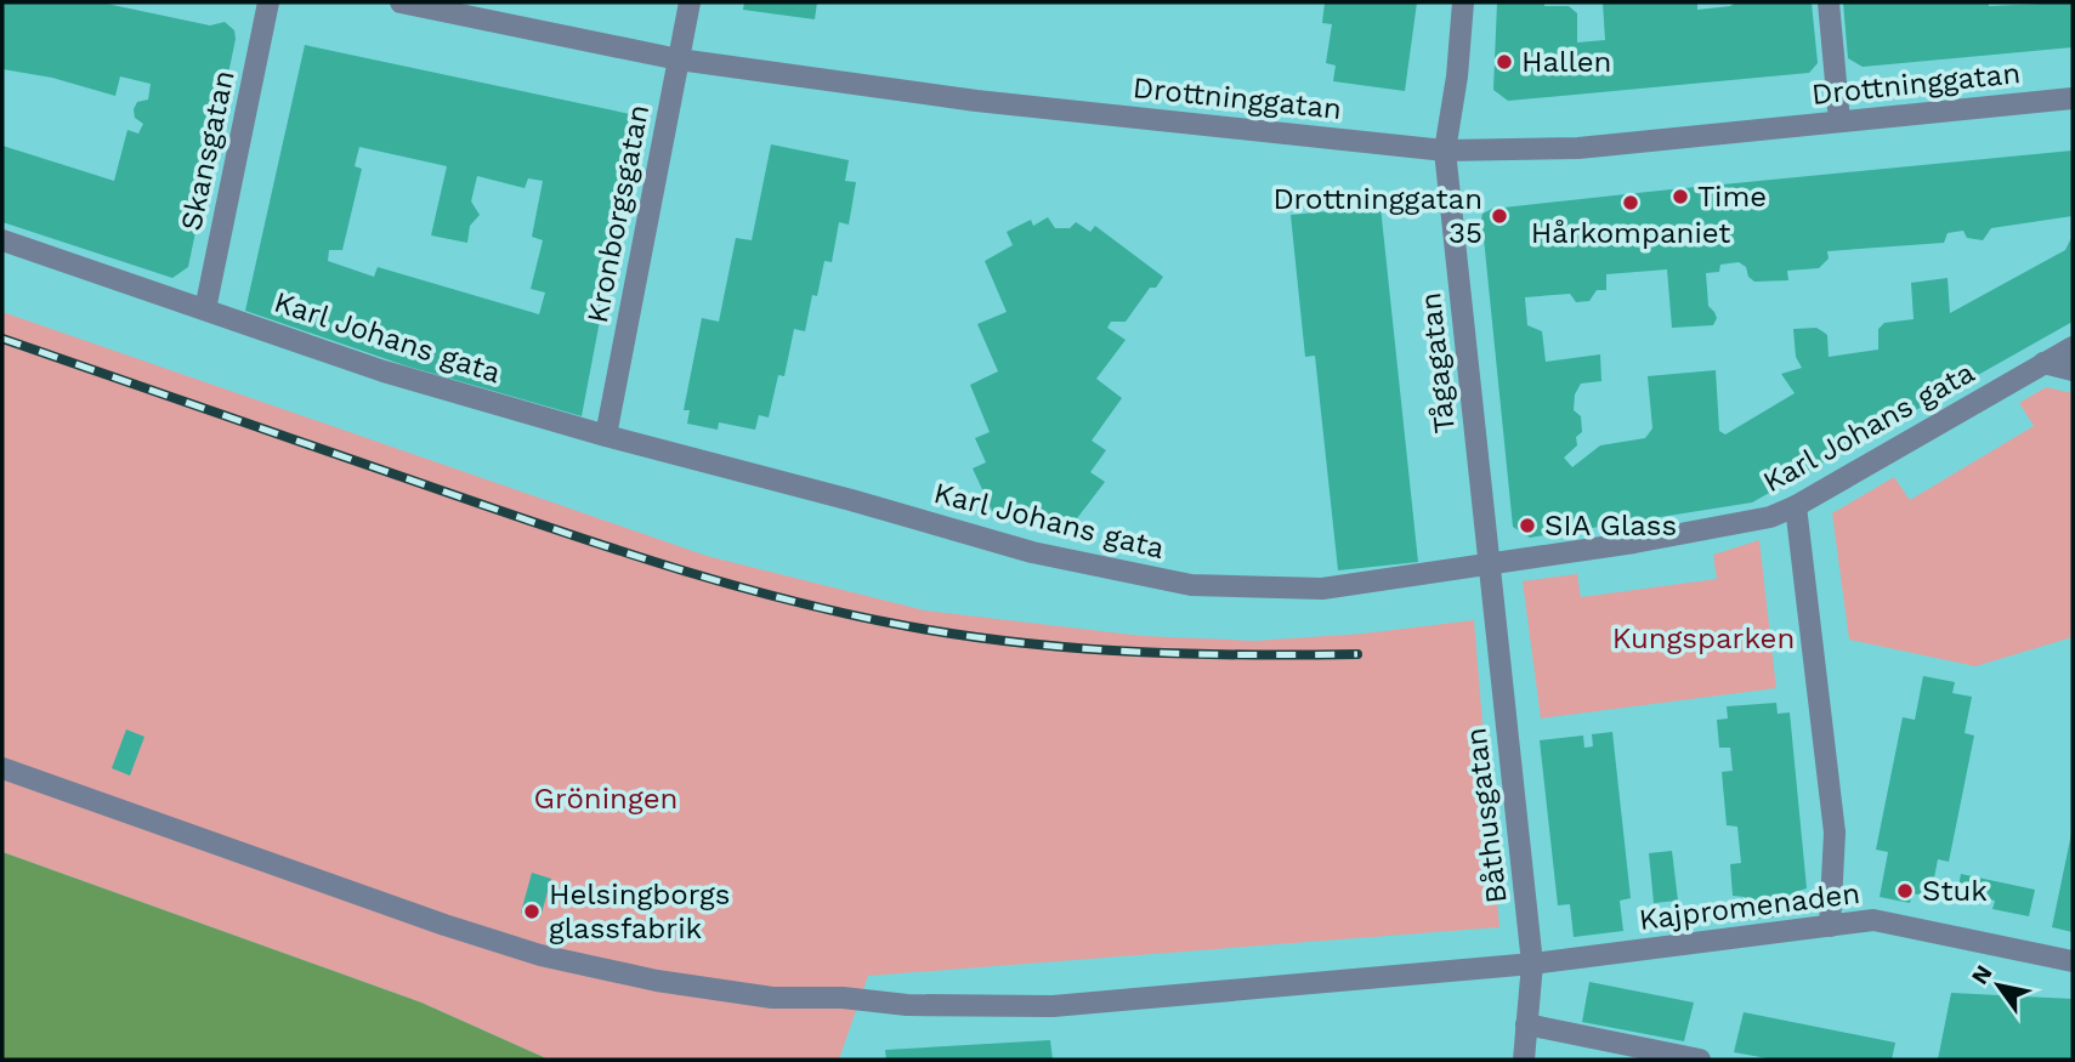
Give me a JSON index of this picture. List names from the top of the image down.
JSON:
{
  "streets": {
    "street": [
      "Drottninggatan",
      "Skansgatan",
      "Kronborgsgatan",
      "Karl Johans gata",
      "Tågagatan",
      "Båthusgatan",
      "Kajpromenaden"
    ]
  },
  "crossings": [
    ["Drottninggatan", "Kronborgsgatan"],
    ["Drottninggatan", "Tågagatan"],
    ["Skansgatan", "Karl Johans gata"],
    ["Kronborgsgatan", "Karl Johans gata"],
    ["Karl Johans gata", "Tågagatan"],
    ["Karl Johans gata", "Båthusgatan"],
    ["Tågagatan", "Båthusgatan"],
    ["Båthusgatan", "Kajpromenaden"]
  ],
  "parks": ["Kungsparken", "Gröningen"],
  "places": [
    "Hallen",
    "Time",
    "Hårkompaniet",
    "Drottninggatan 35",
    "SIA Glass",
    "Stuk",
    "Helsingborgs glassfabrik"
  ],
  "north": "top left"
}
